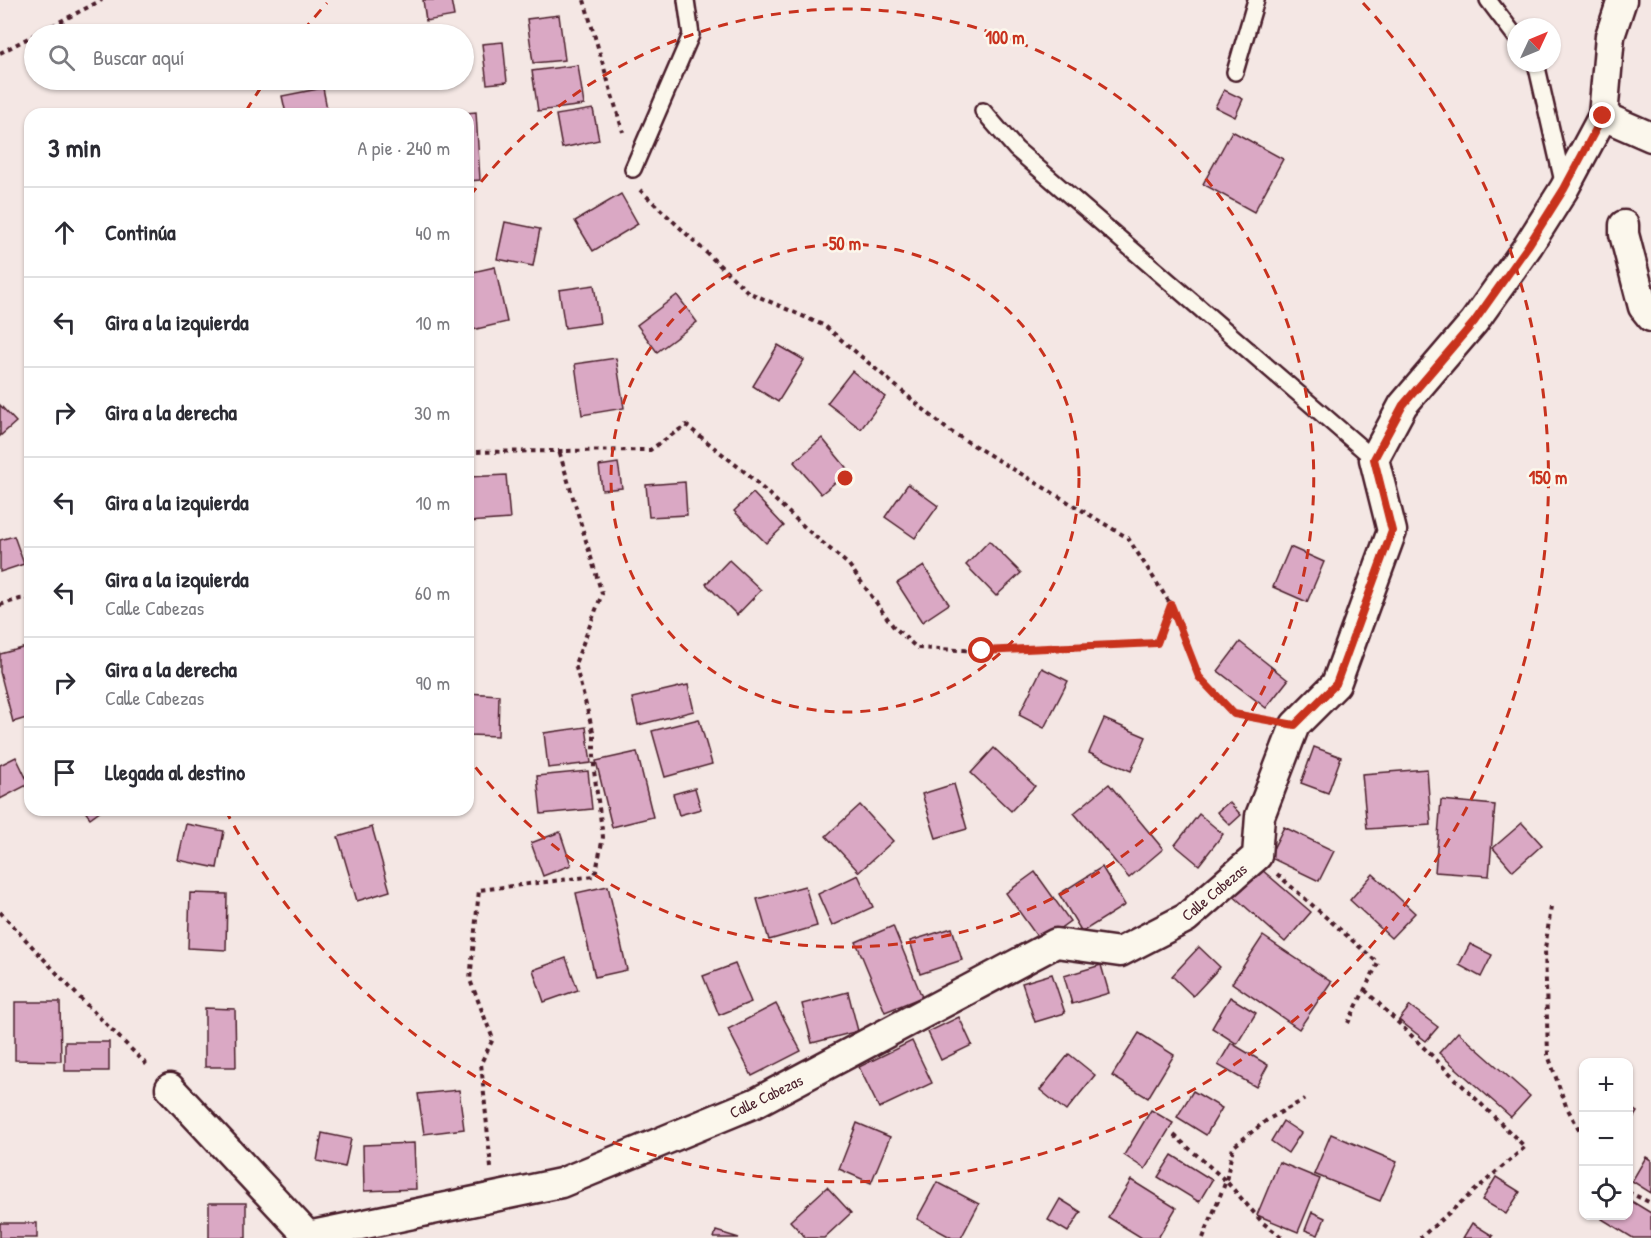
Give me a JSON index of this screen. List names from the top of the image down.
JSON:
{
  "streets": {
    "street": ["Calle Cabezas"]
  },
  "north": "top right",
  "page": {
    "search": "Buscar aquí",
    "heading": ["3 min", "A pie · 240 m"],
    "list": [
      ["Continúa", "40 m"],
      ["Gira a la izquierda", "10 m"],
      ["Gira a la derecha", "30 m"],
      ["Gira a la izquierda", "10 m"],
      ["Gira a la izquierda", "Calle Cabezas", "60 m"],
      ["Gira a la derecha", "Calle Cabezas", "90 m"],
      "Llegada al destino"
    ],
    "map_buttons": ["+", "−"]
  },
  "rings": ["100 m", "50 m", "150 m"]
}
